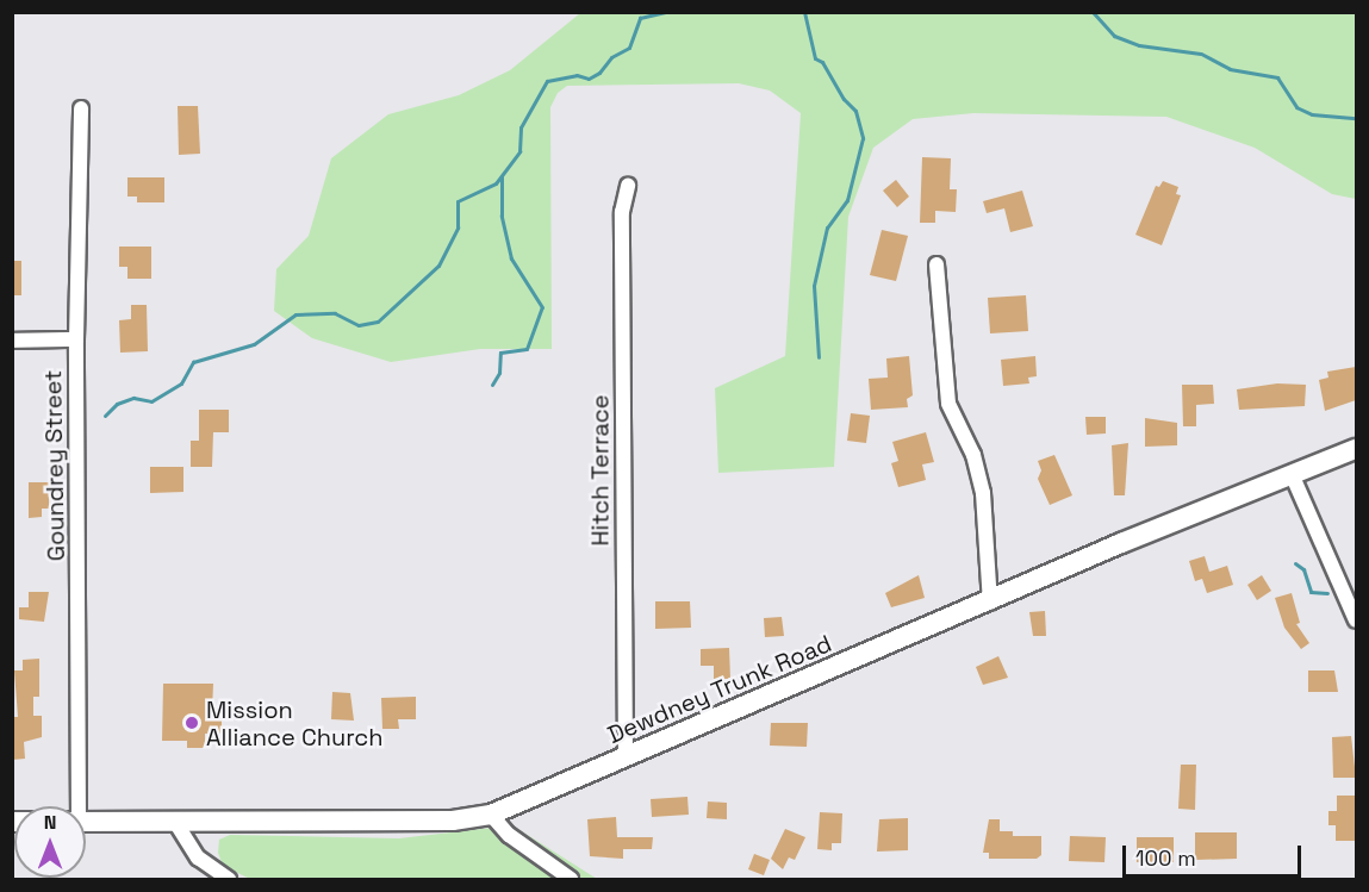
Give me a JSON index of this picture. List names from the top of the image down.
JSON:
{
  "streets": {
    "main road": ["Dewdney Trunk Road"],
    "street": ["Goundrey Street", "Hitch Terrace"]
  },
  "crossings": [
    ["Hitch Terrace", "Dewdney Trunk Road"]
  ],
  "places": ["Mission Alliance Church"],
  "scale_bar": "100 m",
  "north": "top"
}
